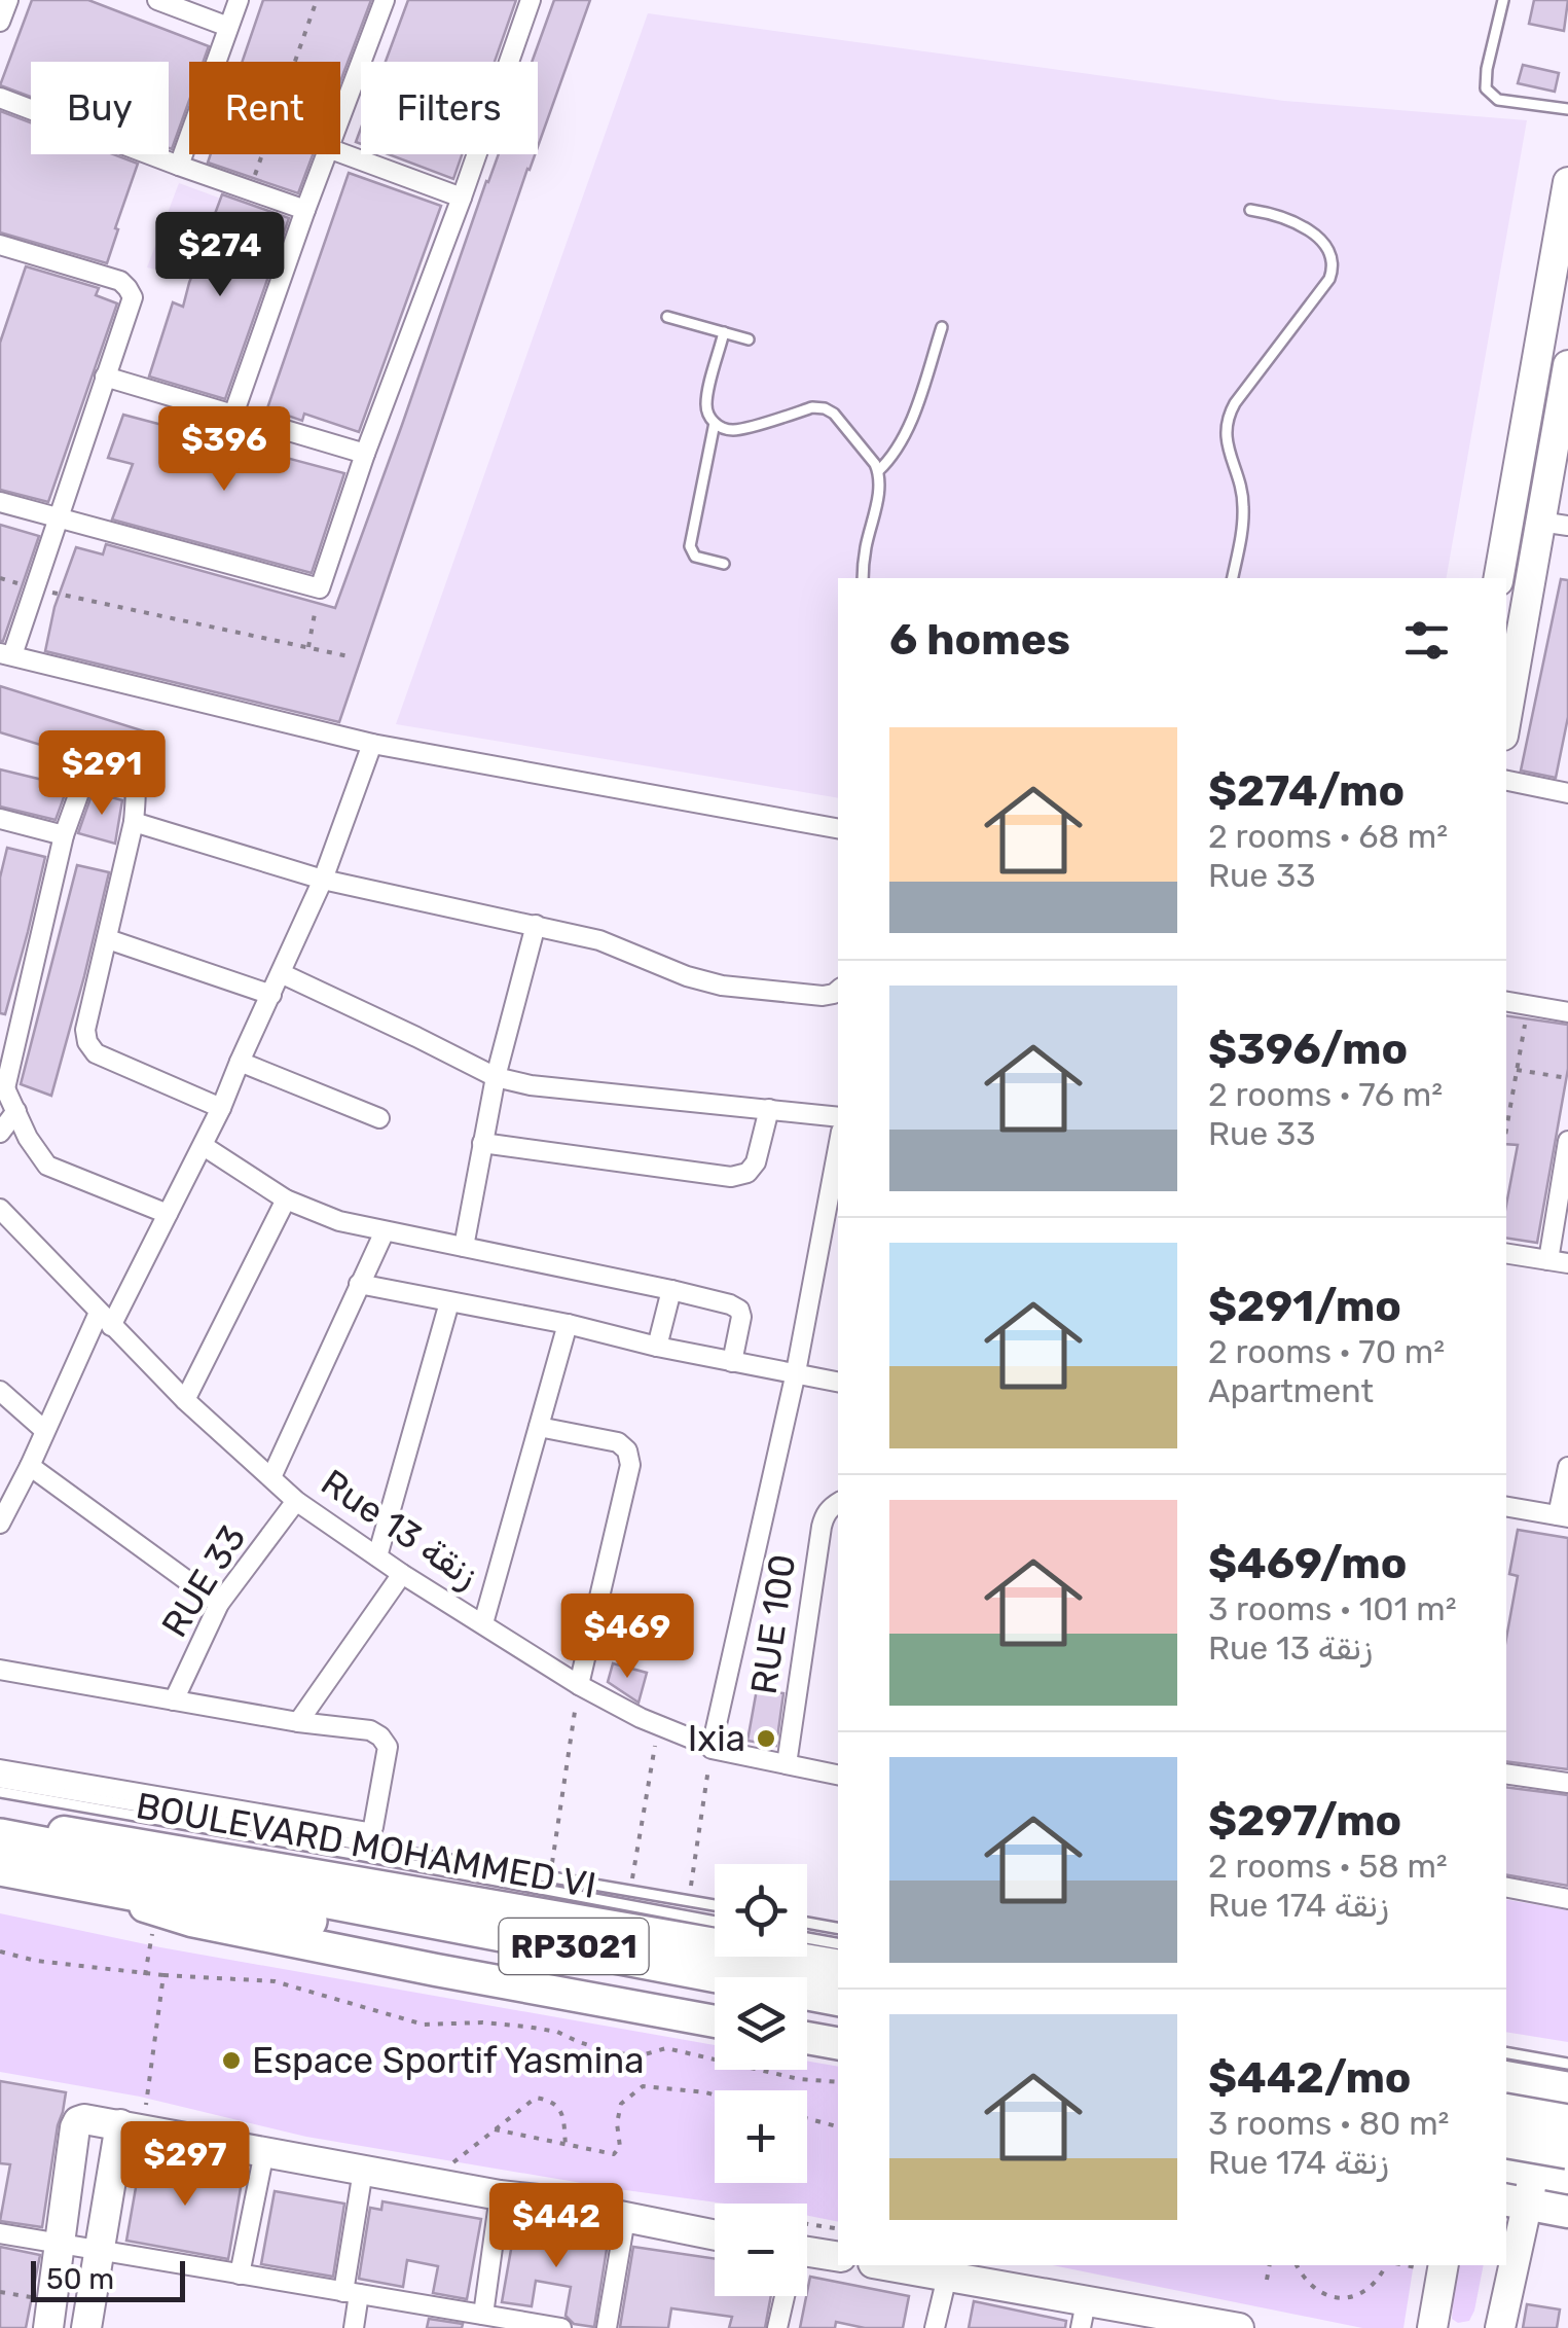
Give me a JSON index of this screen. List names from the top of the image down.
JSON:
{
  "streets": {
    "highway": ["RP3021"],
    "main road": ["BOULEVARD MOHAMMED VI"],
    "street": ["Rue 13 زنقة", "RUE 33", "RUE 100"]
  },
  "crossings": [
    ["Rue 13 زنقة", "RUE 33"],
    ["Rue 13 زنقة", "RUE 100"]
  ],
  "places": ["Ixia", "Espace Sportif Yasmina"],
  "scale_bar": "50 m",
  "page": {
    "chip": ["Buy", "Rent", "Filters"],
    "price": [
      "$274",
      "$396",
      "$291",
      "$469",
      "$297",
      "$442"
    ],
    "heading": "6 homes",
    "list": [
      {
        "name": "$274/mo",
        "note": "2 rooms · 68 m² · Rue 33"
      },
      {
        "name": "$396/mo",
        "note": "2 rooms · 76 m² · Rue 33"
      },
      {
        "name": "$291/mo",
        "note": "2 rooms · 70 m² · Apartment"
      },
      {
        "name": "$469/mo",
        "note": "3 rooms · 101 m² · Rue 13 زنقة"
      },
      {
        "name": "$297/mo",
        "note": "2 rooms · 58 m² · Rue 174 زنقة"
      },
      {
        "name": "$442/mo",
        "note": "3 rooms · 80 m² · Rue 174 زنقة"
      }
    ],
    "map_buttons": ["+", "−"],
    "scale": "50 m"
  }
}
